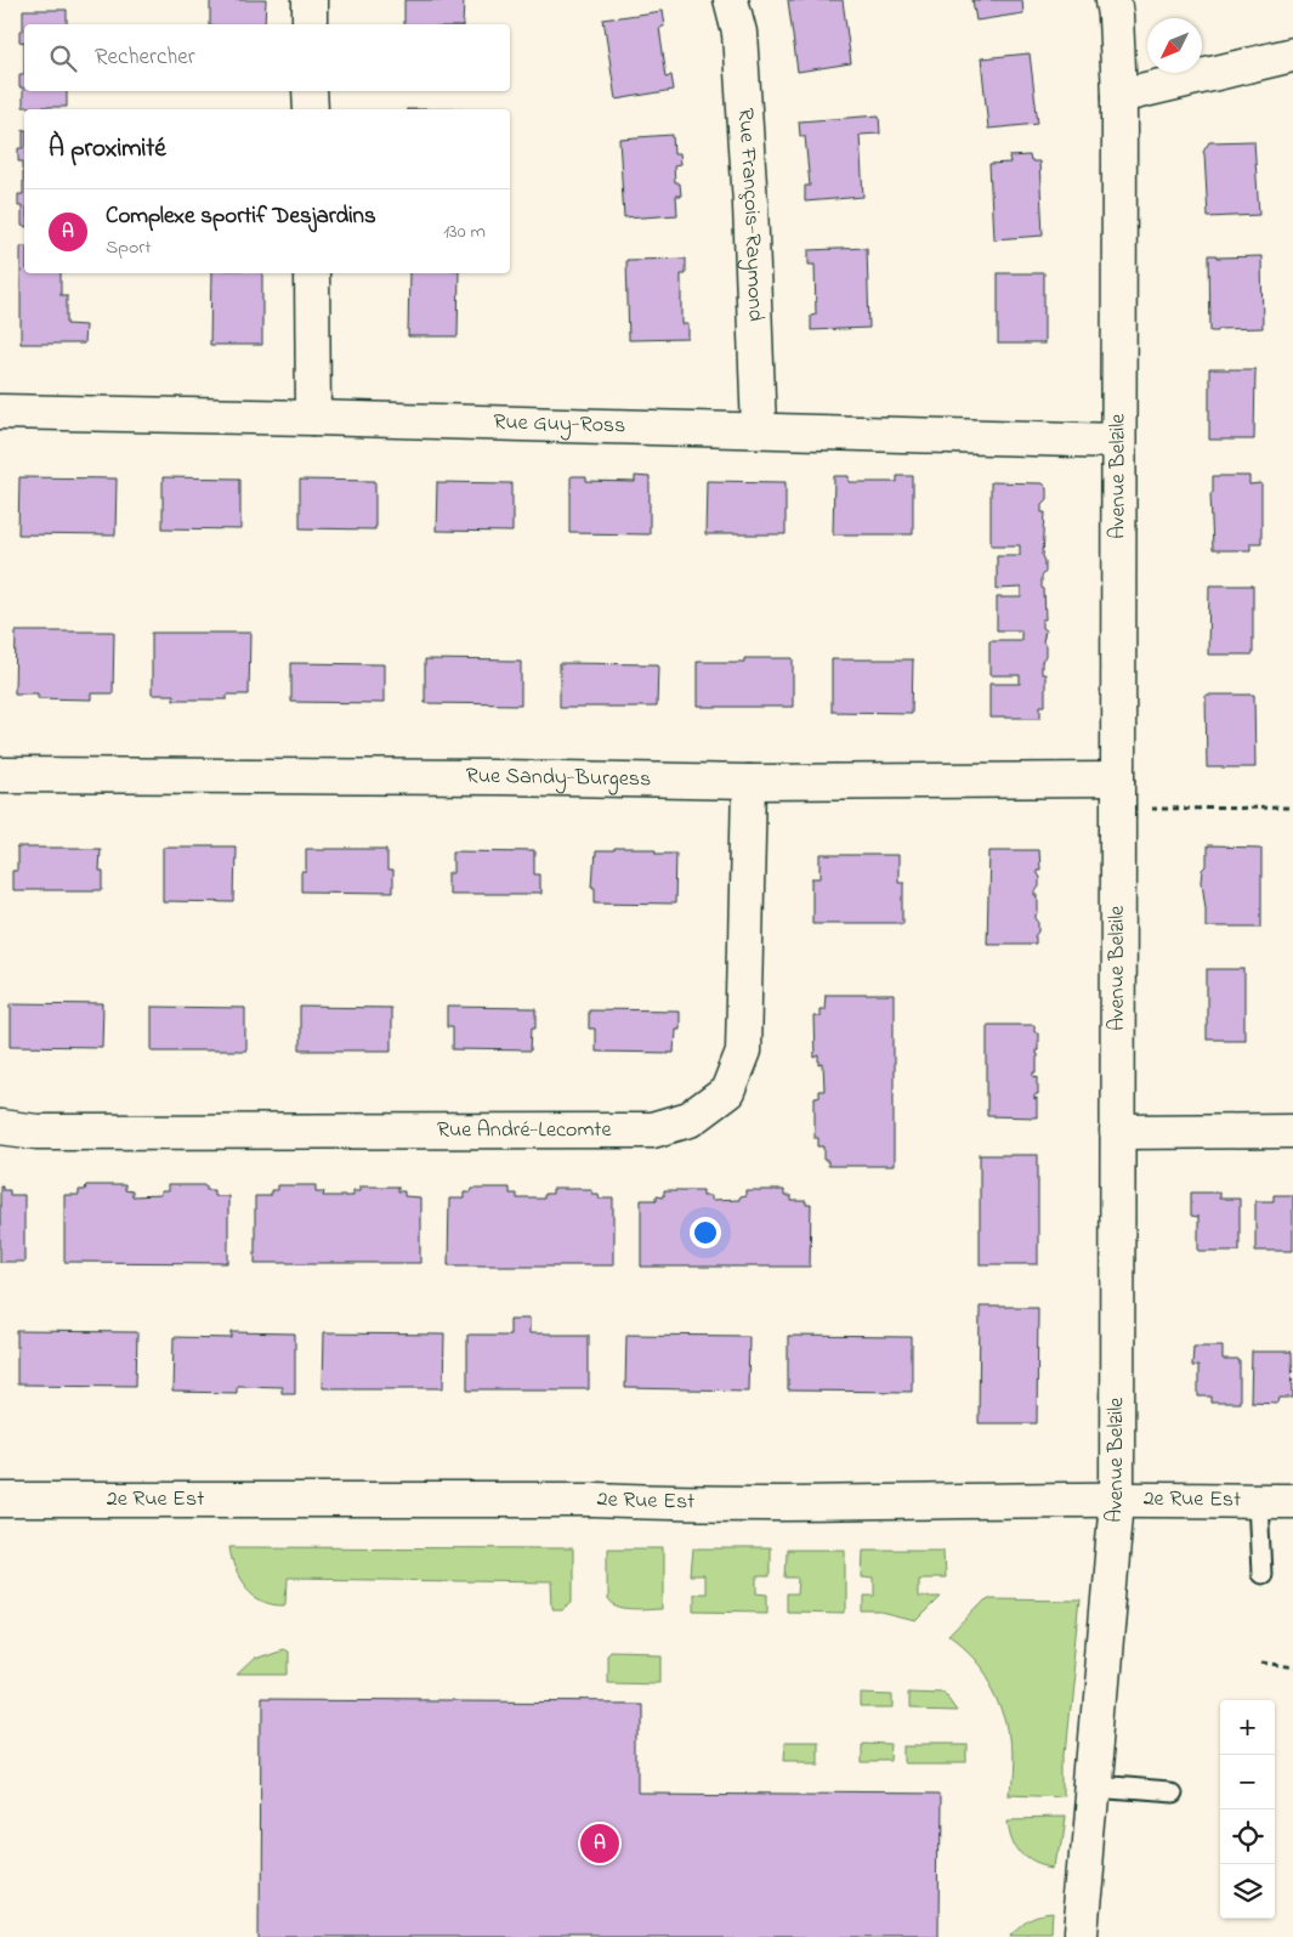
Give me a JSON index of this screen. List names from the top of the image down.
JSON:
{
  "streets": {
    "street": [
      "Rue François-Raymond",
      "Rue Guy-Ross",
      "Avenue Belzile",
      "Rue Sandy-Burgess",
      "Rue André-Lecomte",
      "2e Rue Est"
    ]
  },
  "crossings": [
    ["Rue François-Raymond", "Rue Guy-Ross"],
    ["Rue Guy-Ross", "Avenue Belzile"],
    ["Avenue Belzile", "Rue Sandy-Burgess"],
    ["Avenue Belzile", "2e Rue Est"],
    ["Rue Sandy-Burgess", "Rue André-Lecomte"]
  ],
  "north": "bottom left",
  "page": {
    "search": "Rechercher",
    "heading": "À proximité",
    "list": [
      {
        "mark": "A",
        "name": "Complexe sportif Desjardins",
        "note": "Sport",
        "value": "130 m"
      }
    ],
    "map_buttons": ["+", "−"],
    "pins": "A"
  }
}
